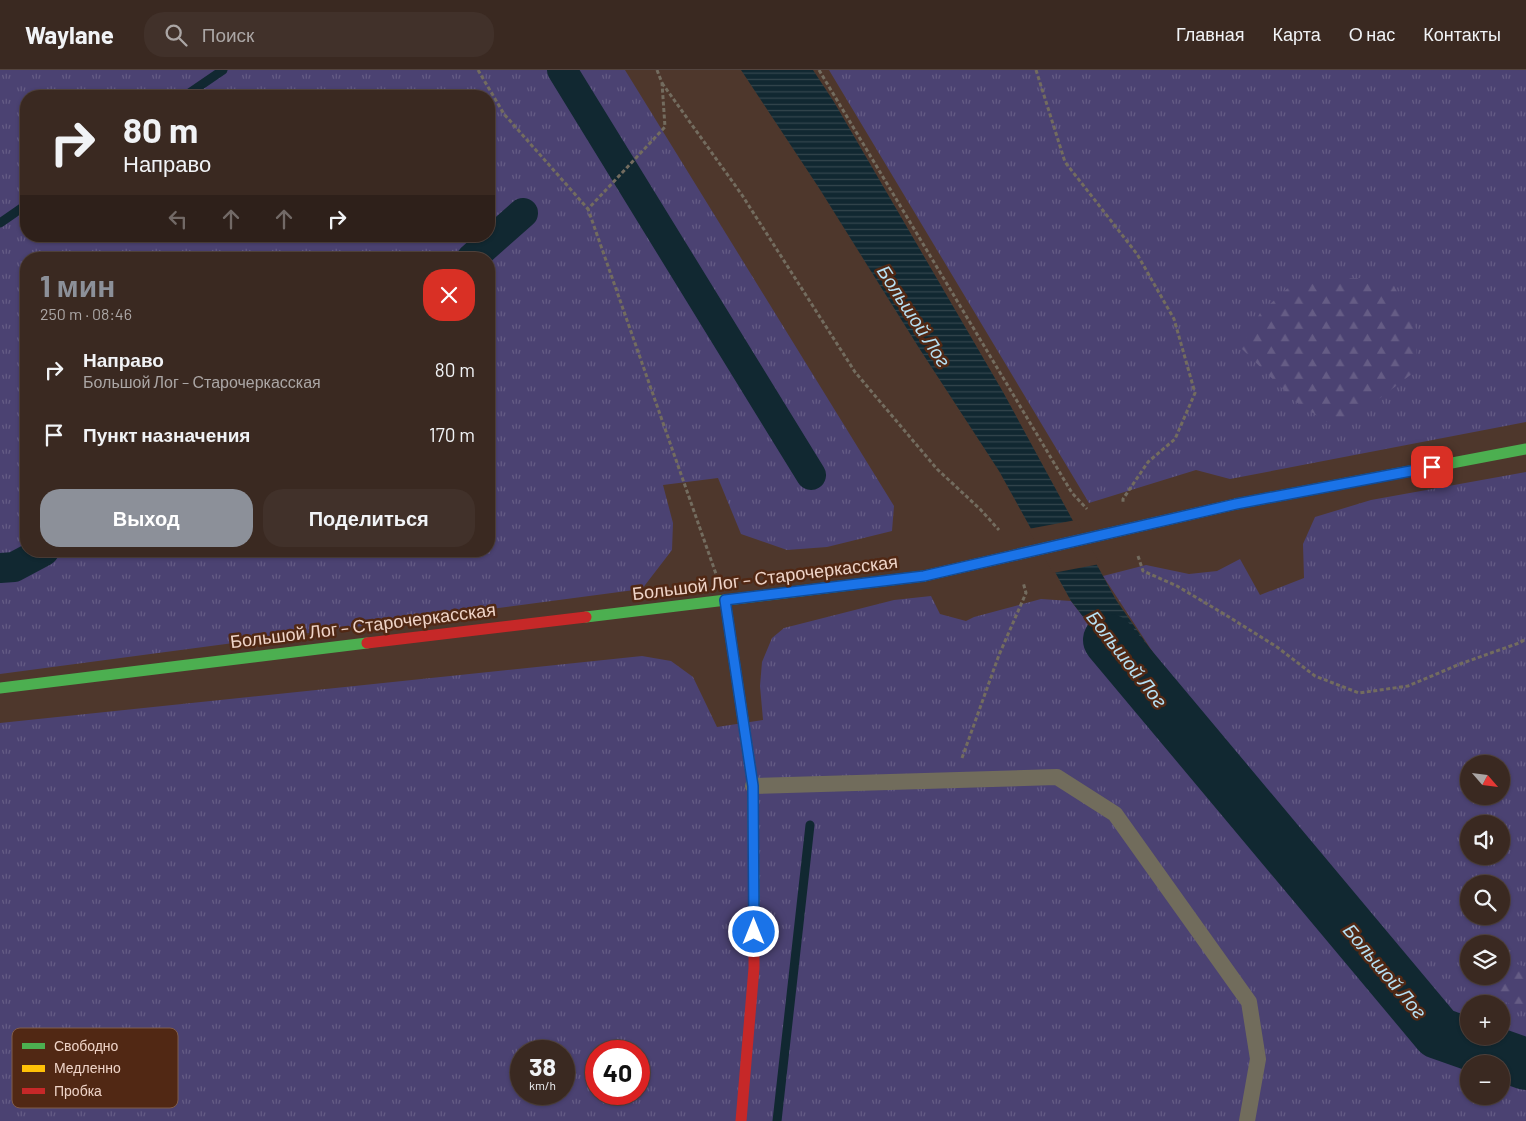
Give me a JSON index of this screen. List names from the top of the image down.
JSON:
{
  "streets": {
    "street": ["Большой Лог – Старочеркасская"]
  },
  "water": ["Большой Лог"],
  "legend": ["Свободно", "Медленно", "Пробка"],
  "north": "bottom right",
  "page": {
    "header": "Waylane",
    "search": "Поиск",
    "nav": [
      "Главная",
      "Карта",
      "О нас",
      "Контакты"
    ],
    "turn": ["80 m", "Направо"],
    "heading": ["1 мин", "250 m · 08:46"],
    "list": [
      {
        "name": "Направо",
        "note": "Большой Лог – Старочеркасская",
        "value": "80 m"
      },
      {
        "name": "Пункт назначения",
        "value": "170 m"
      }
    ],
    "buttons": ["Выход", "Поделиться"],
    "map_buttons": ["+", "−"],
    "speed": "38 km/h",
    "limit": "40"
  }
}
